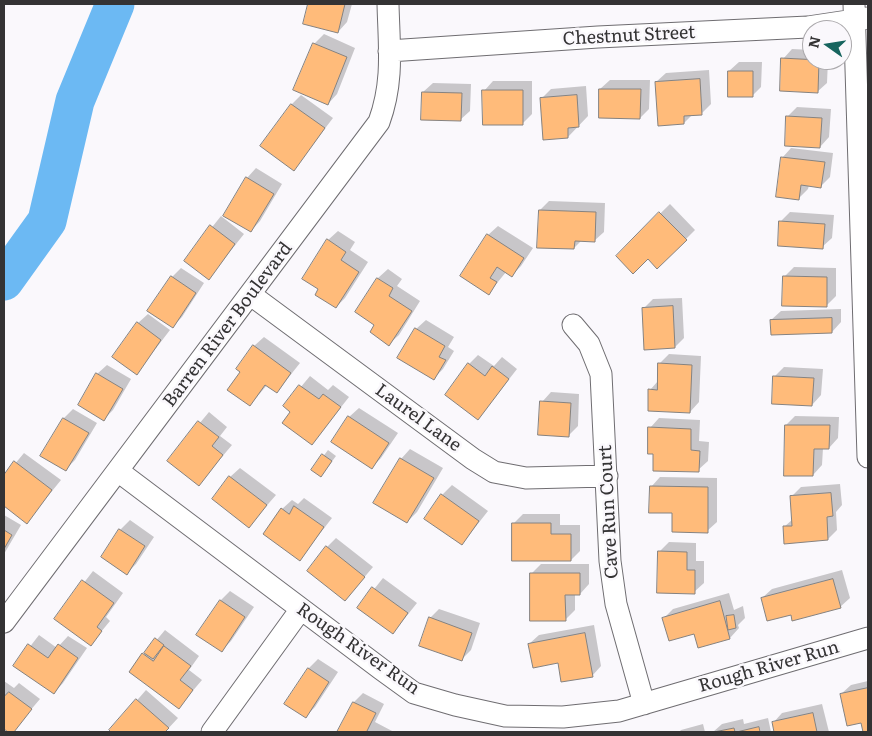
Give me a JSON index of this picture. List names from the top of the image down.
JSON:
{
  "streets": {
    "street": [
      "Chestnut Street",
      "Barren River Boulevard",
      "Laurel Lane",
      "Cave Run Court",
      "Rough River Run"
    ]
  },
  "crossings": [
    ["Chestnut Street", "Barren River Boulevard"],
    ["Barren River Boulevard", "Laurel Lane"],
    ["Barren River Boulevard", "Rough River Run"],
    ["Laurel Lane", "Cave Run Court"],
    ["Cave Run Court", "Rough River Run"]
  ],
  "north": "left"
}
